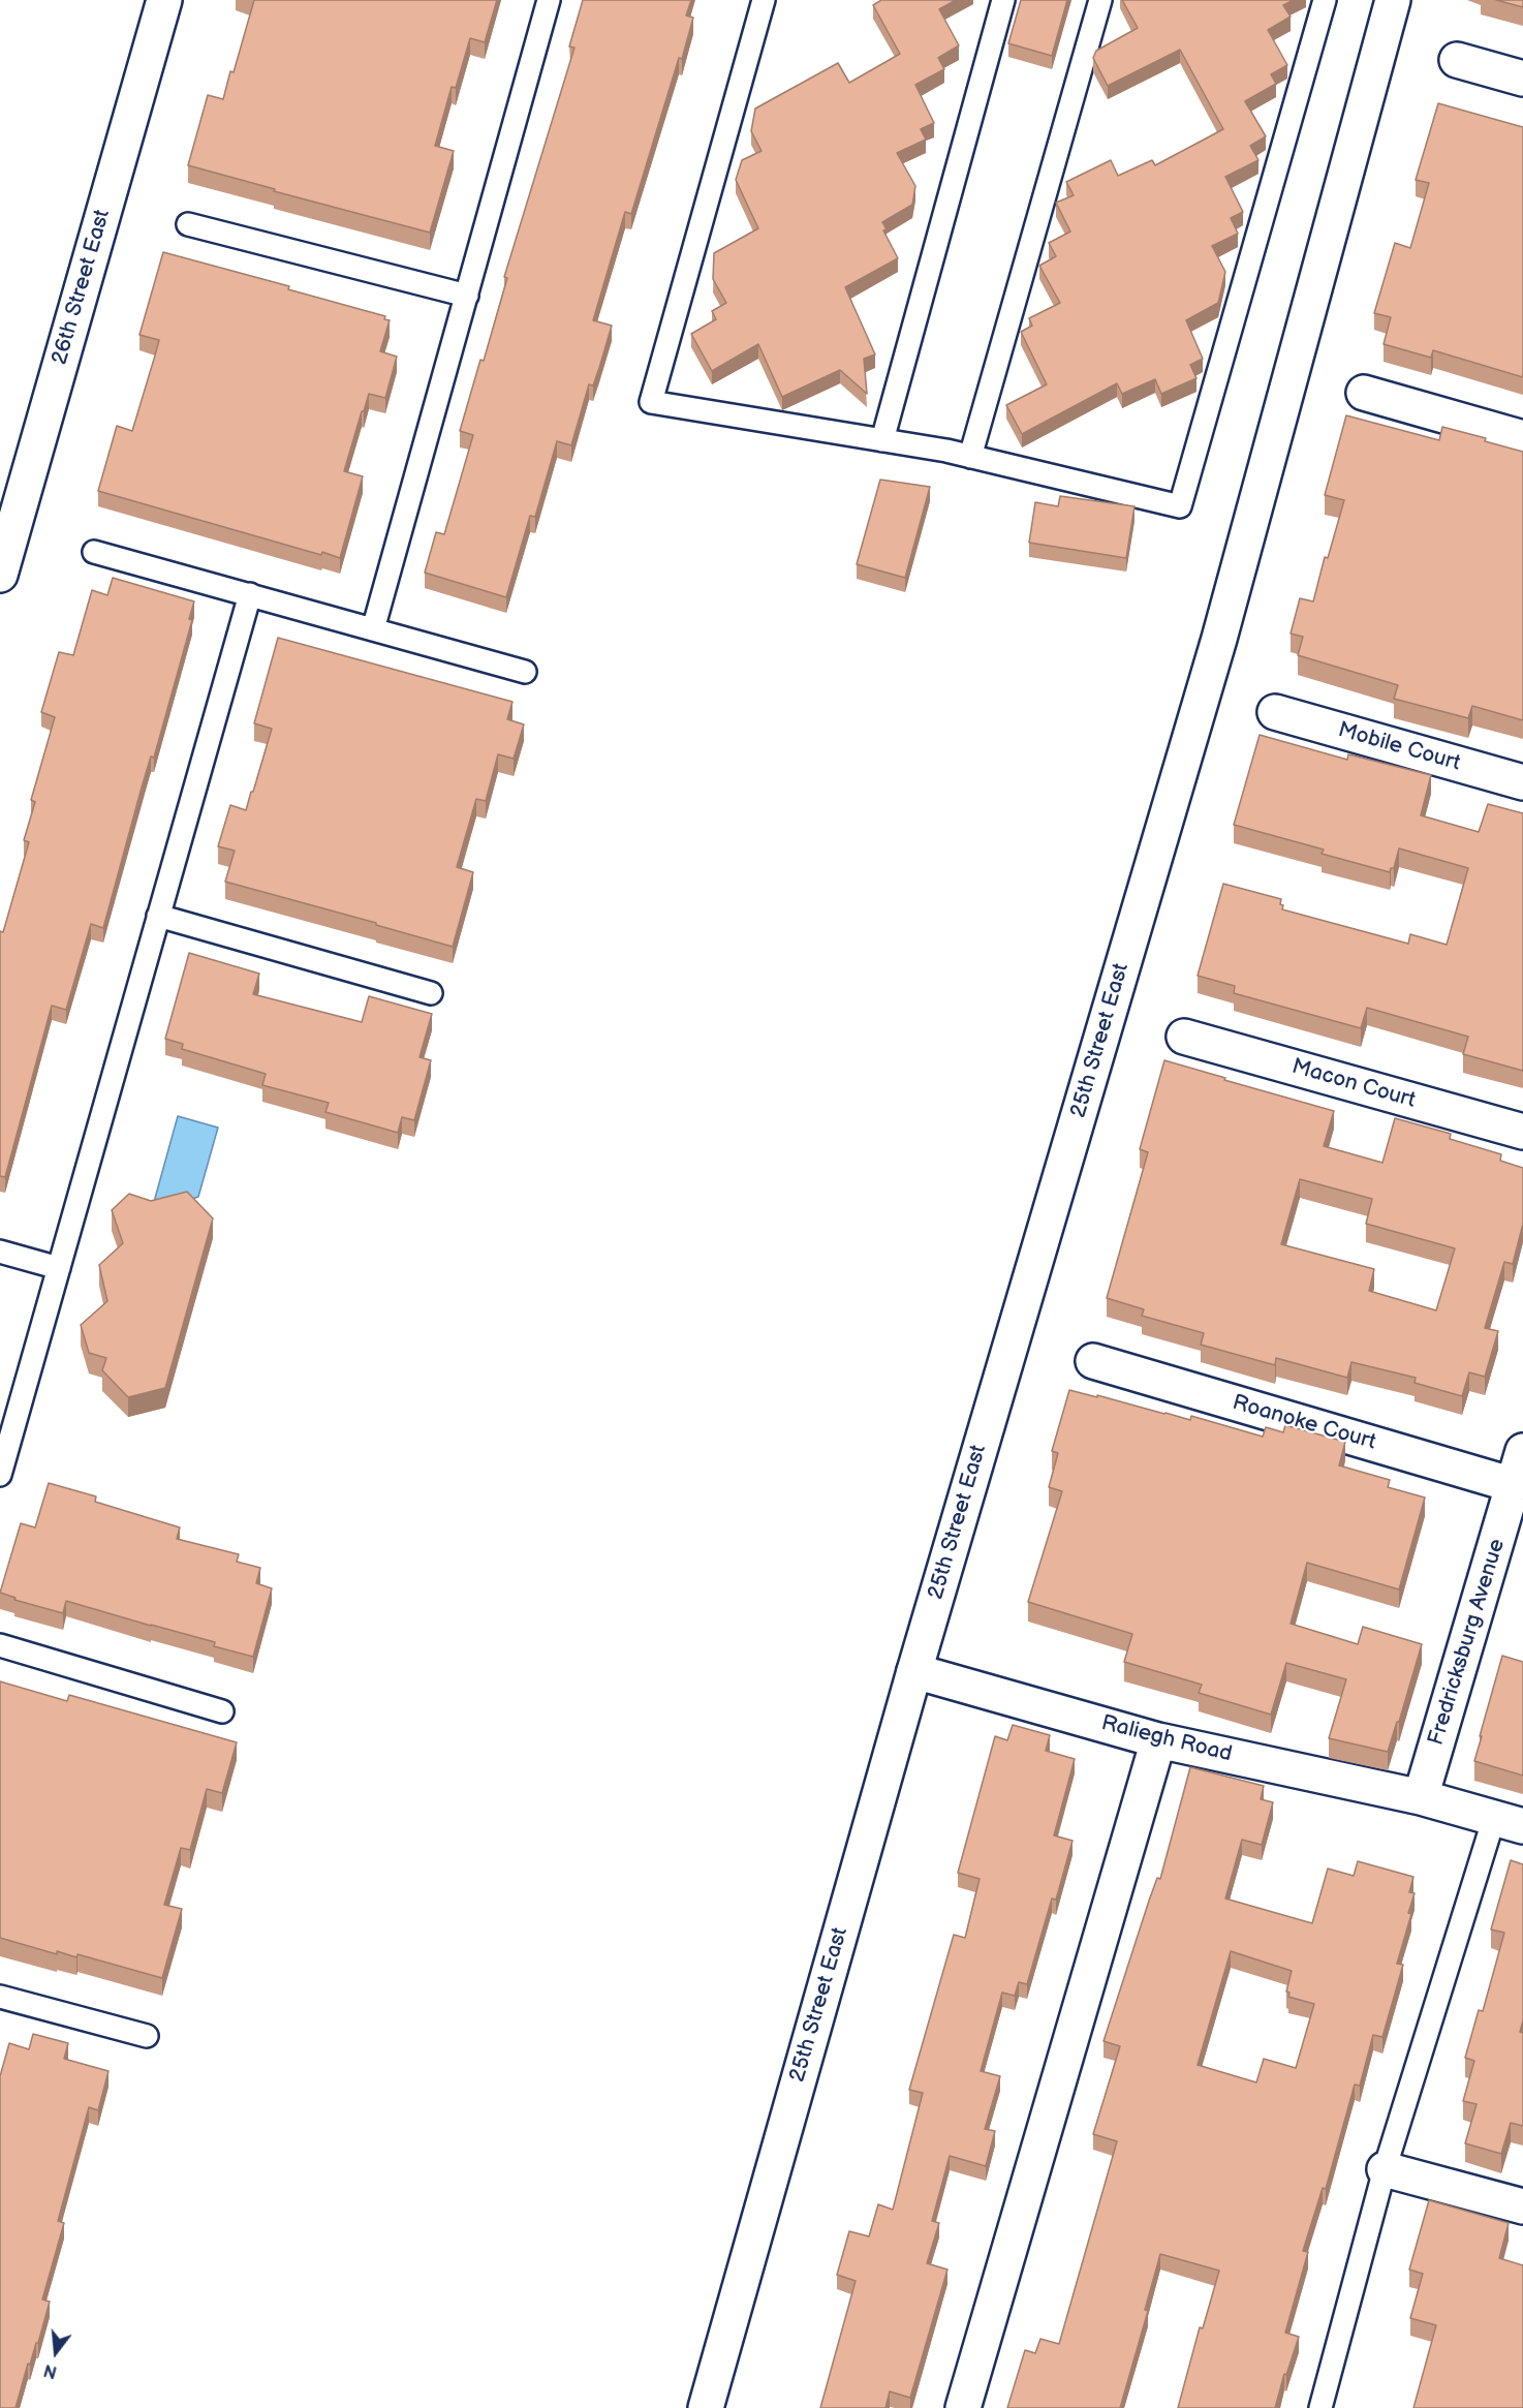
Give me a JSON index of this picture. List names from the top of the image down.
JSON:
{
  "streets": {
    "street": [
      "26th Street East",
      "Mobile Court",
      "25th Street East",
      "Macon Court",
      "Roanoke Court",
      "Fredricksburg Avenue",
      "Raliegh Road"
    ]
  },
  "crossings": [
    ["25th Street East", "Raliegh Road"],
    ["Roanoke Court", "Fredricksburg Avenue"],
    ["Fredricksburg Avenue", "Raliegh Road"]
  ],
  "north": "bottom"
}
